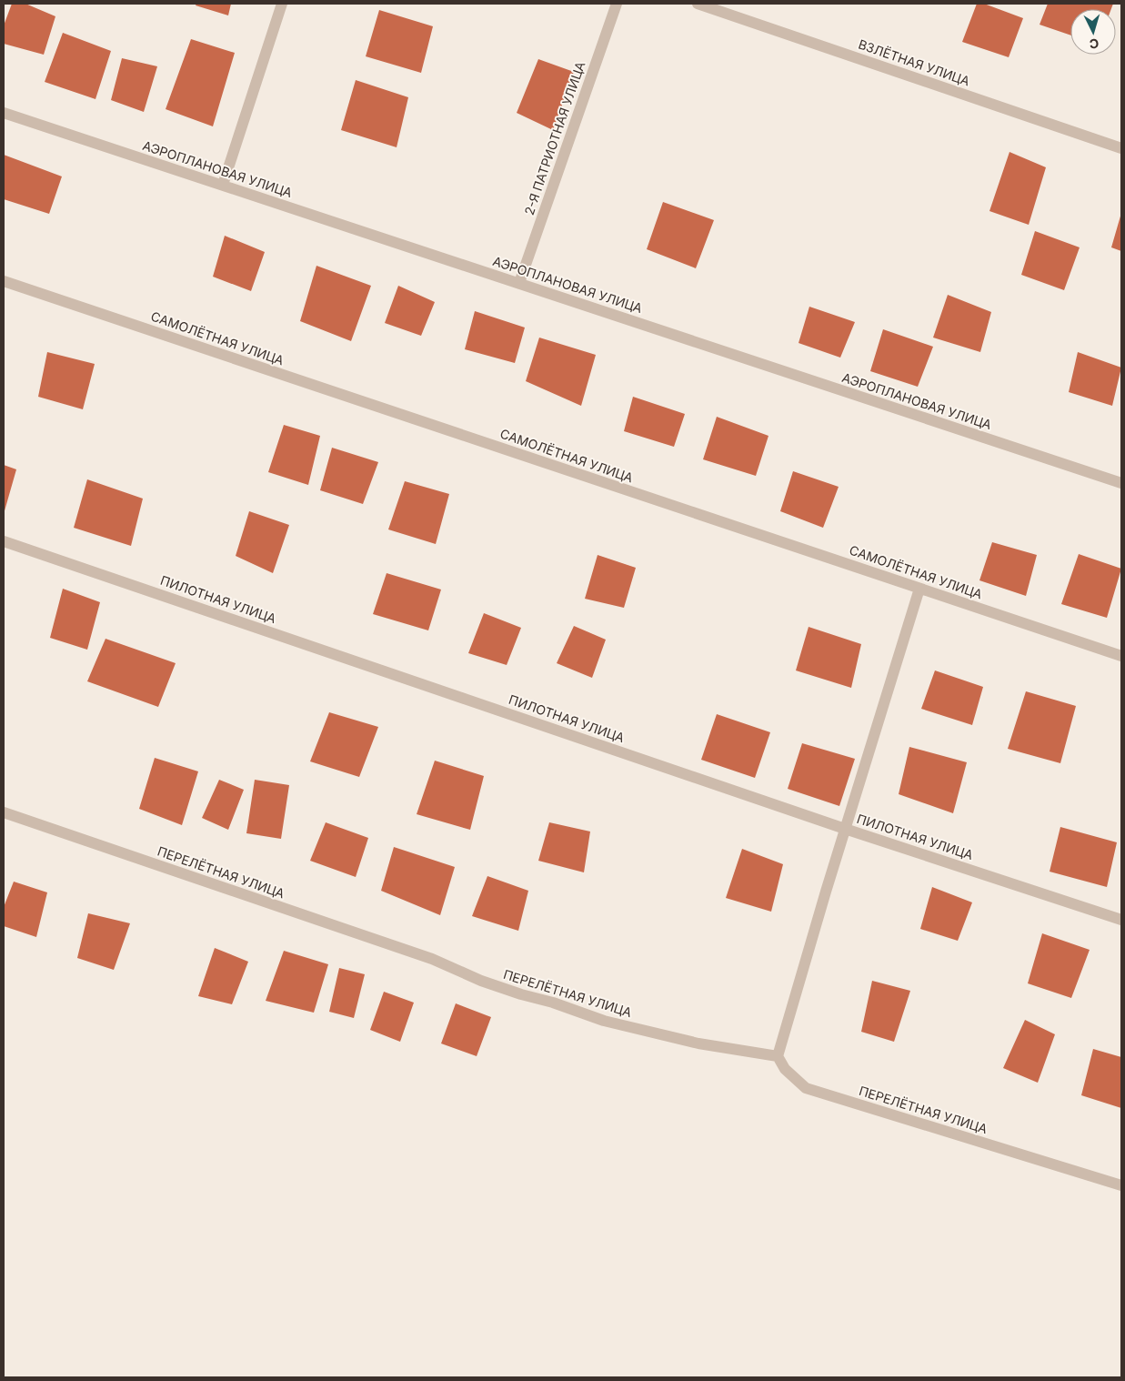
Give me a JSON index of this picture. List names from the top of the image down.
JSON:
{
  "streets": {
    "street": [
      "ВЗЛЁТНАЯ УЛИЦА",
      "2-Я ПАТРИОТНАЯ УЛИЦА",
      "АЭРОПЛАНОВАЯ УЛИЦА",
      "САМОЛЁТНАЯ УЛИЦА",
      "ПИЛОТНАЯ УЛИЦА",
      "ПЕРЕЛЁТНАЯ УЛИЦА"
    ]
  },
  "crossings": [
    ["2-Я ПАТРИОТНАЯ УЛИЦА", "АЭРОПЛАНОВАЯ УЛИЦА"]
  ],
  "north": "bottom"
}
